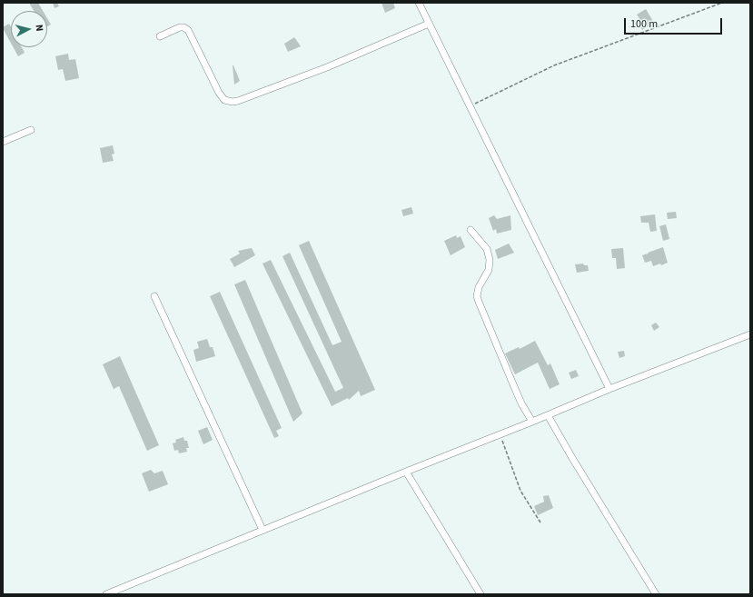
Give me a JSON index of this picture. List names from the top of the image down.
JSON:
{
  "scale_bar": "100 m",
  "north": "right"
}
